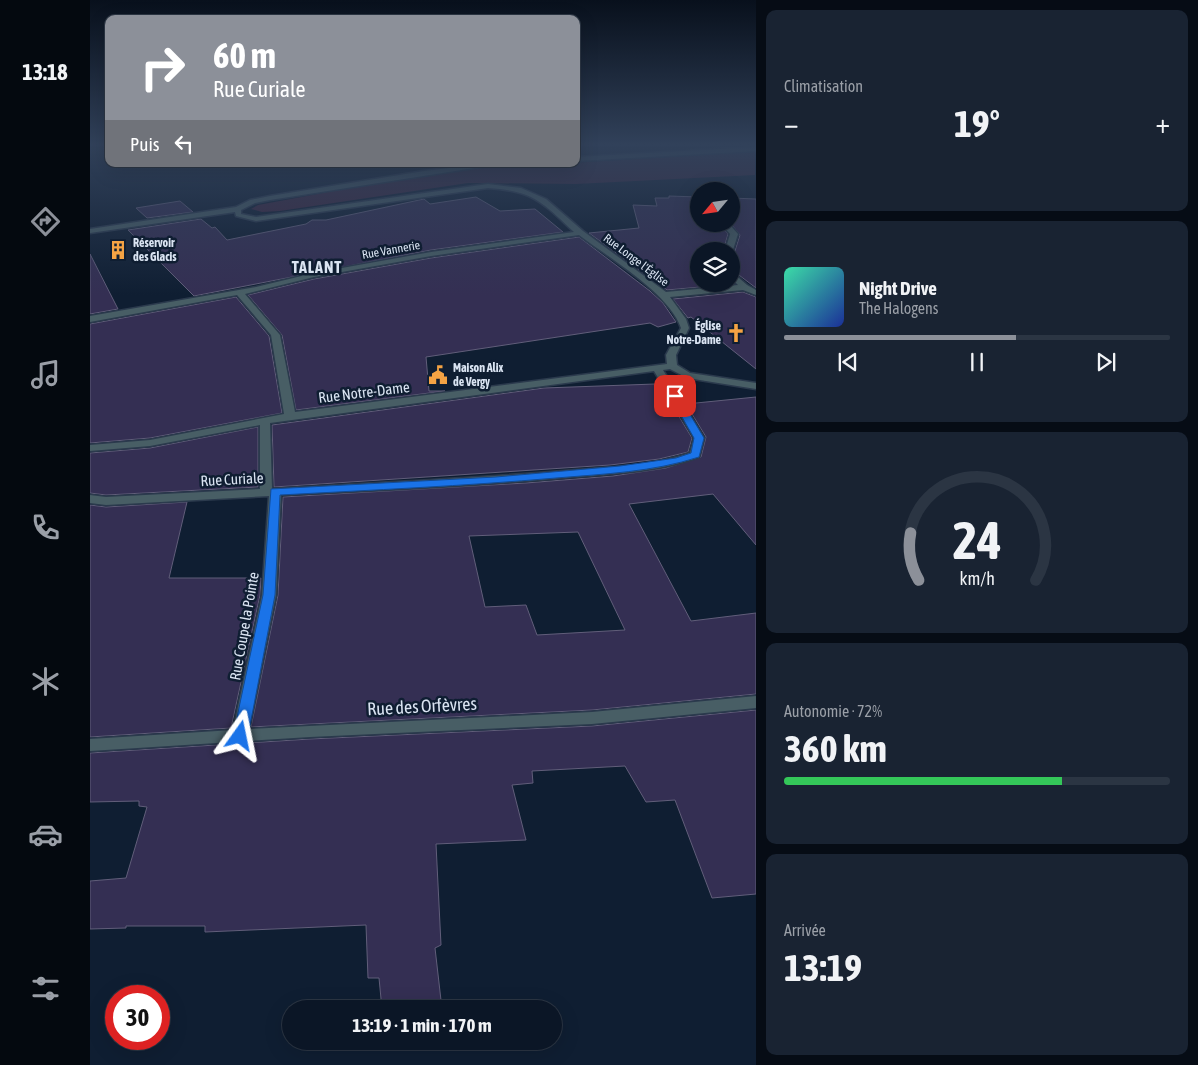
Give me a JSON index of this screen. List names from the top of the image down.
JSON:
{
  "streets": {
    "street": [
      "Rue Vannerie",
      "Rue Longe l'Église",
      "Rue Notre-Dame",
      "Rue Curiale",
      "Rue Coupe la Pointe",
      "Rue des Orfèvres"
    ]
  },
  "crossings": [
    ["Rue Vannerie", "Rue Longe l'Église"],
    ["Rue Longe l'Église", "Rue Notre-Dame"],
    ["Rue Notre-Dame", "Rue Curiale"],
    ["Rue Notre-Dame", "Rue Coupe la Pointe"],
    ["Rue Curiale", "Rue Coupe la Pointe"],
    ["Rue Coupe la Pointe", "Rue des Orfèvres"]
  ],
  "districts": ["TALANT"],
  "places": {
    "building": ["Réservoir des Glacis"],
    "church": ["Église Notre-Dame"],
    "public building": ["Maison Alix de Vergy"]
  },
  "north": "bottom left",
  "page": {
    "tabs": "13:18",
    "tile": [
      "Climatisation",
      ["Autonomie · 72%", "360 km"],
      ["Arrivée", "13:19"]
    ],
    "turn": ["60 m", "Rue Curiale"],
    "heat": ["−", "19°", "+"],
    "then": "Puis",
    "song": ["Night Drive", "The Halogens"],
    "limit": "30",
    "trip": "13:19 · 1 min · 170 m",
    "gauge": ["24", "km/h"]
  }
}
